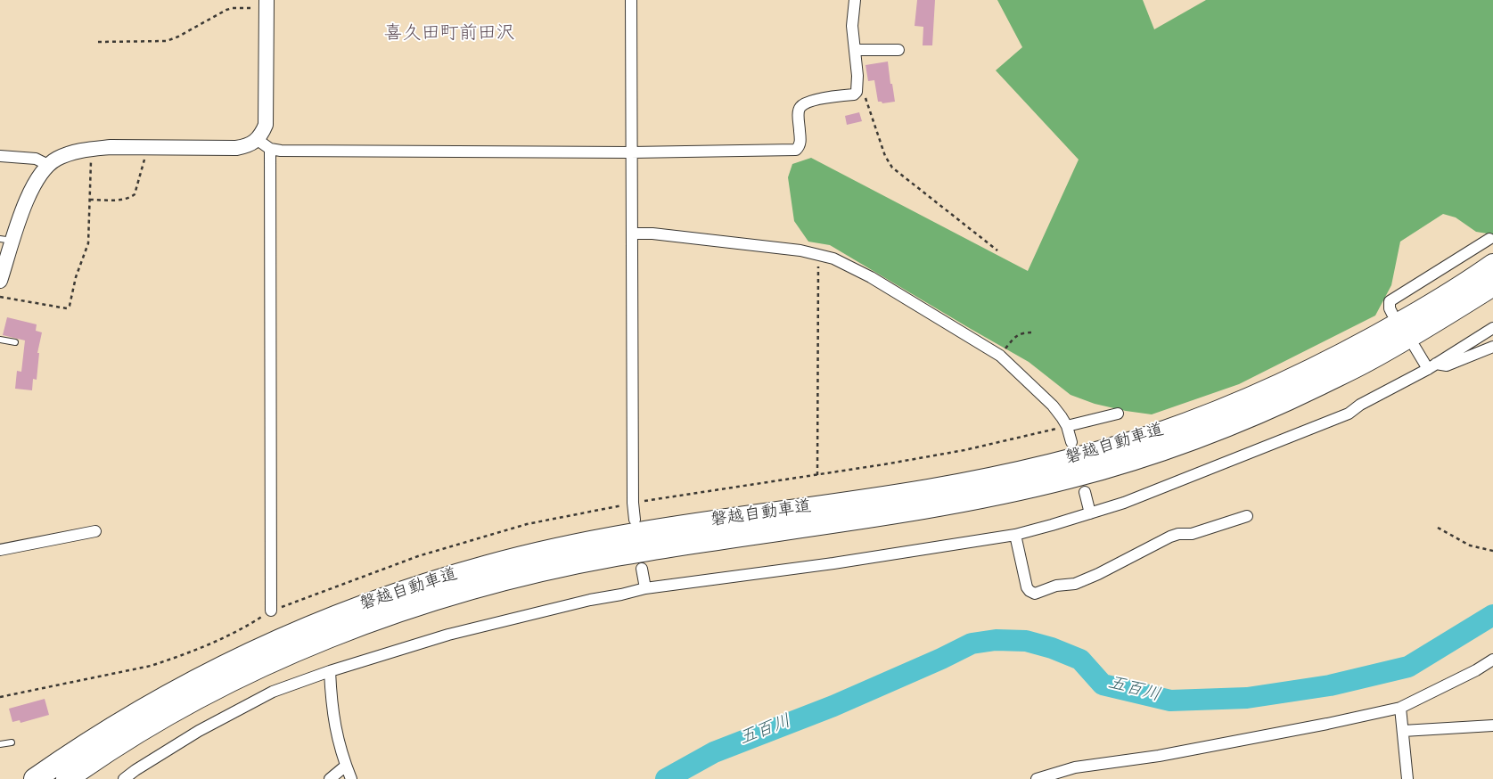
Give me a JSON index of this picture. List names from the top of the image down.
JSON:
{
  "streets": {
    "highway": ["磐越自動車道"]
  },
  "districts": ["喜久田町前田沢"],
  "water": ["五百川"]
}
